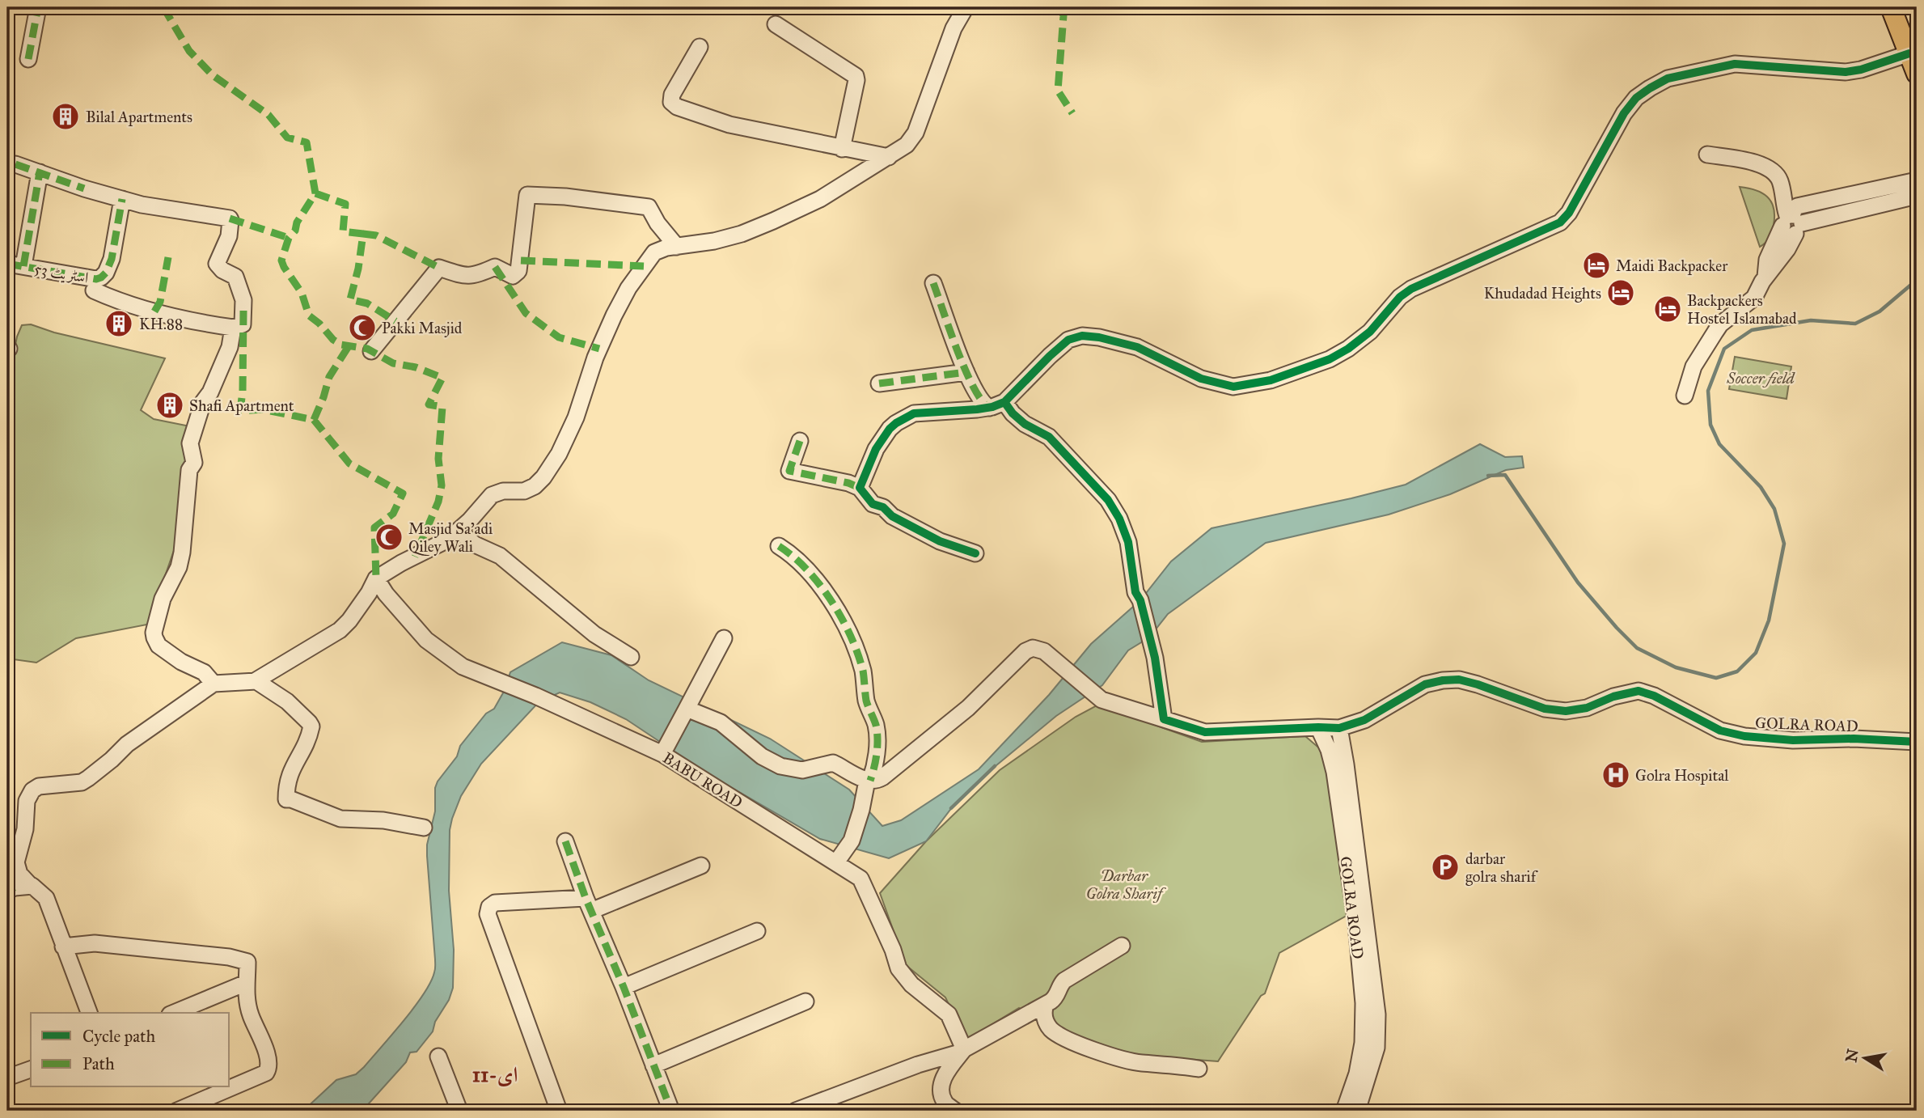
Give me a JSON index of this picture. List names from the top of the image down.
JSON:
{
  "streets": {
    "street": ["اسٹریٹ 53", "GOLRA ROAD", "BABU ROAD"]
  },
  "districts": ["ای-11"],
  "parks": ["Soccer field", "Darbar Golra Sharif"],
  "places": {
    "building": ["Bilal Apartments", "KH.88", "Shafi Apartment"],
    "hotel": ["Maidi Backpacker", "Khudadad Heights", "Backpackers Hostel Islamabad"],
    "mosque": ["Pakki Masjid", "Masjid Sa'adi Qiley Wali"],
    "hospital": ["Golra Hospital"],
    "parking": ["darbar golra sharif"]
  },
  "legend": ["Cycle path", "Path"],
  "north": "left"
}
